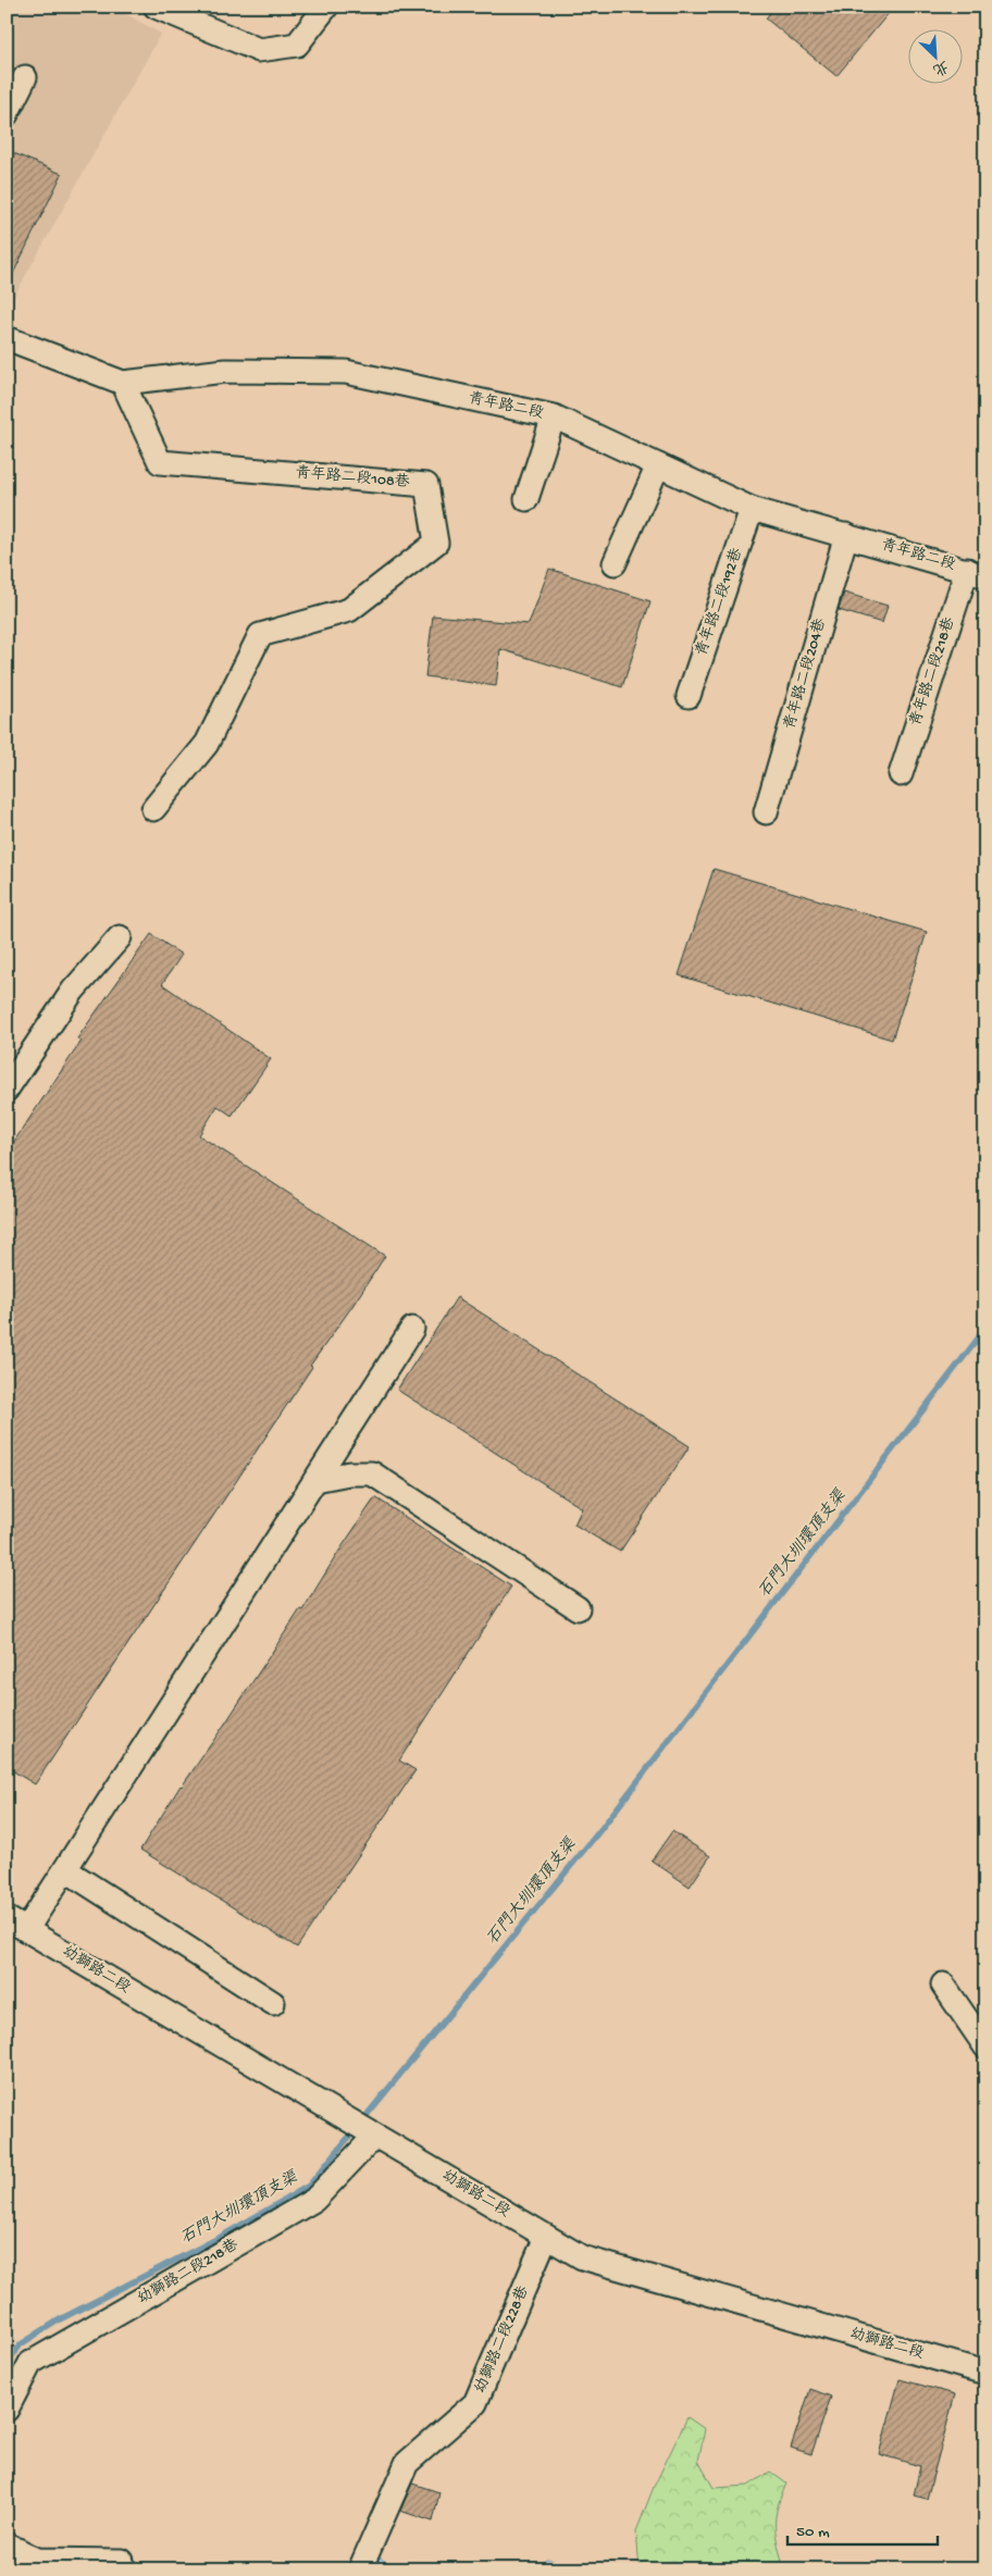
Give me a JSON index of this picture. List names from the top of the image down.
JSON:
{
  "streets": {
    "street": [
      "青年路二段",
      "青年路二段108巷",
      "青年路二段192巷",
      "青年路二段218巷",
      "青年路二段204巷",
      "幼獅路二段",
      "幼獅路二段218巷",
      "幼獅路二段228巷"
    ]
  },
  "crossings": [
    ["青年路二段", "青年路二段108巷"],
    ["青年路二段", "青年路二段192巷"],
    ["青年路二段", "青年路二段218巷"],
    ["青年路二段", "青年路二段204巷"],
    ["幼獅路二段", "幼獅路二段218巷"],
    ["幼獅路二段", "幼獅路二段228巷"]
  ],
  "water": ["石門大圳環頂支渠"],
  "scale_bar": "50 m",
  "north": "bottom right"
}
